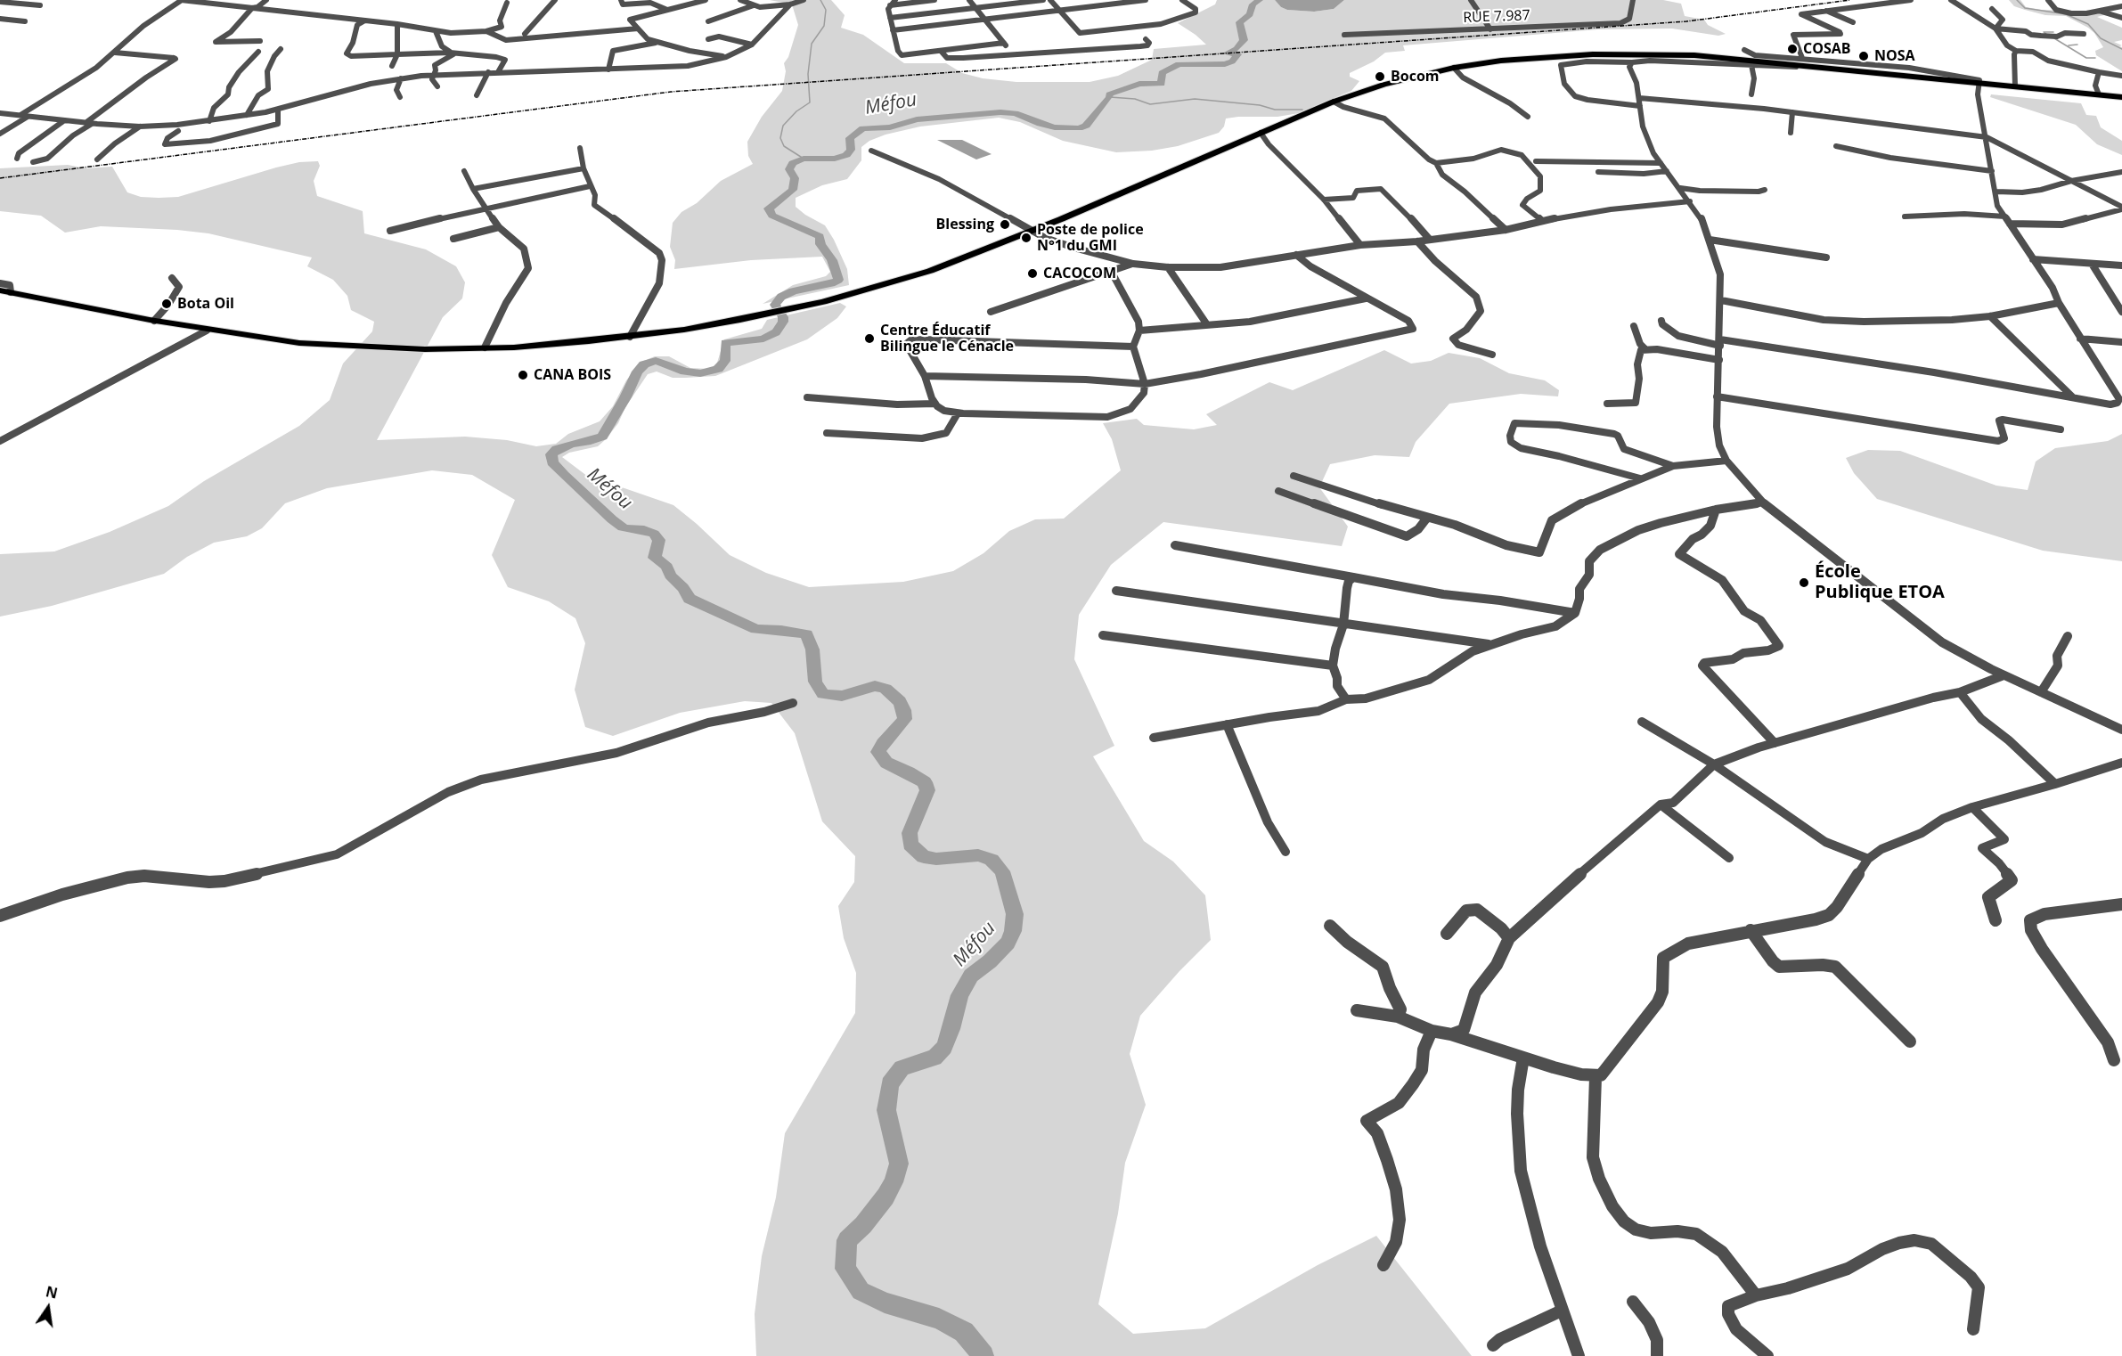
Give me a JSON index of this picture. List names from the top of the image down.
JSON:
{
  "streets": {
    "street": ["RUE 7.987"]
  },
  "water": ["Méfou"],
  "places": [
    "COSAB",
    "NOSA",
    "Bocom",
    "Blessing",
    "Poste de police N°1 du GMI",
    "CACOCOM",
    "Bota Oil",
    "Centre Éducatif Bilingue le Cénacle",
    "CANA BOIS",
    "École Publique ETOA"
  ],
  "north": "top"
}
